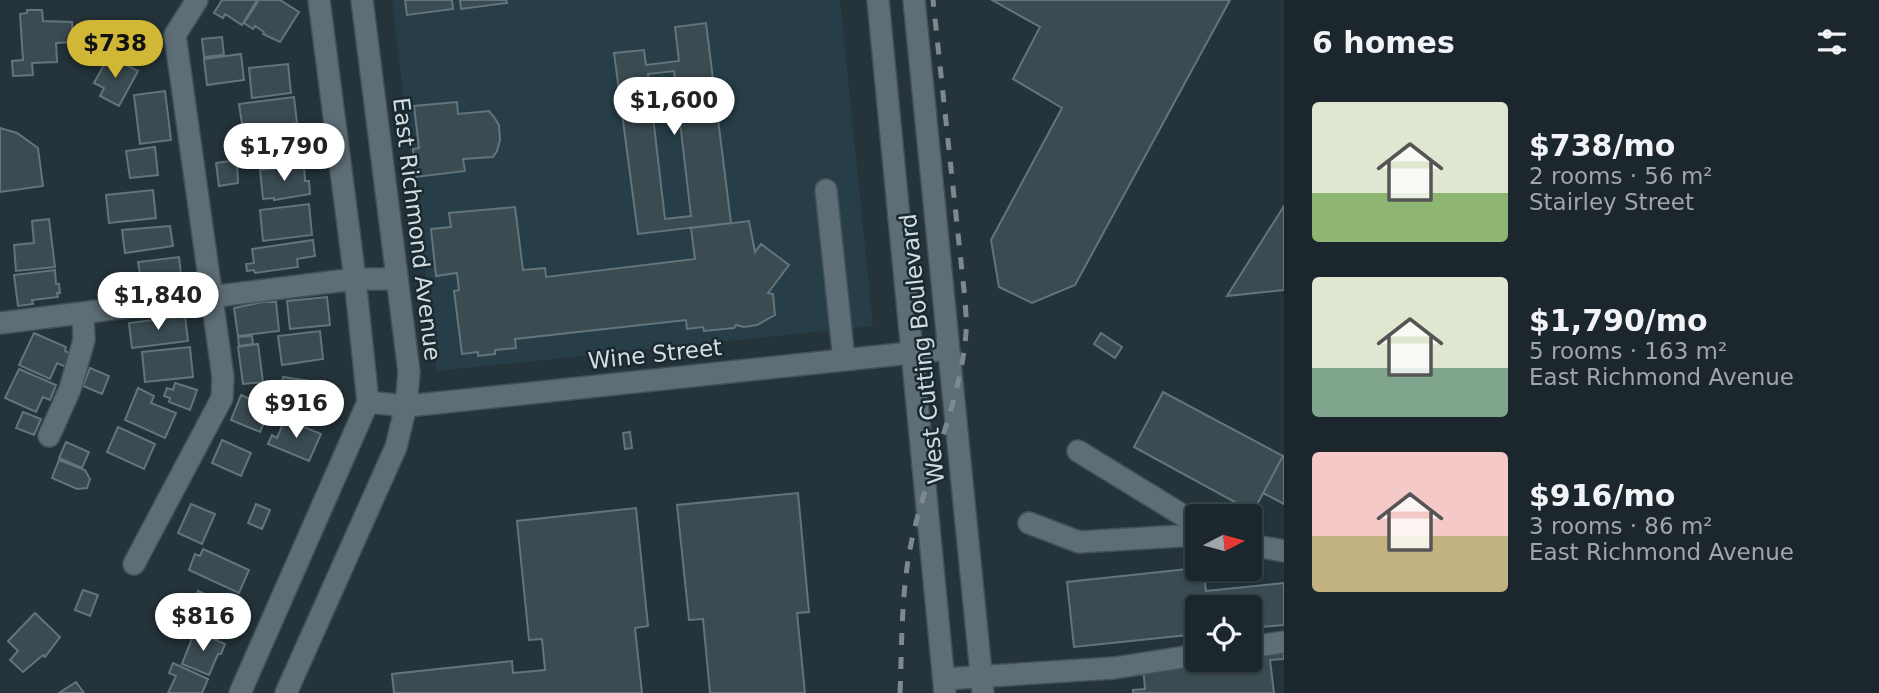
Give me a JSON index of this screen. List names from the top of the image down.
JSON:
{
  "streets": {
    "street": ["East Richmond Avenue", "West Cutting Boulevard", "Wine Street"]
  },
  "crossings": [
    ["East Richmond Avenue", "Wine Street"],
    ["West Cutting Boulevard", "Wine Street"]
  ],
  "north": "right",
  "page": {
    "heading": "6 homes",
    "price": [
      "$738",
      "$1,600",
      "$1,790",
      "$1,840",
      "$916",
      "$816"
    ],
    "list": [
      {
        "name": "$738/mo",
        "note": "2 rooms · 56 m² · Stairley Street"
      },
      {
        "name": "$1,790/mo",
        "note": "5 rooms · 163 m² · East Richmond Avenue"
      },
      {
        "name": "$916/mo",
        "note": "3 rooms · 86 m² · East Richmond Avenue"
      }
    ]
  }
}
